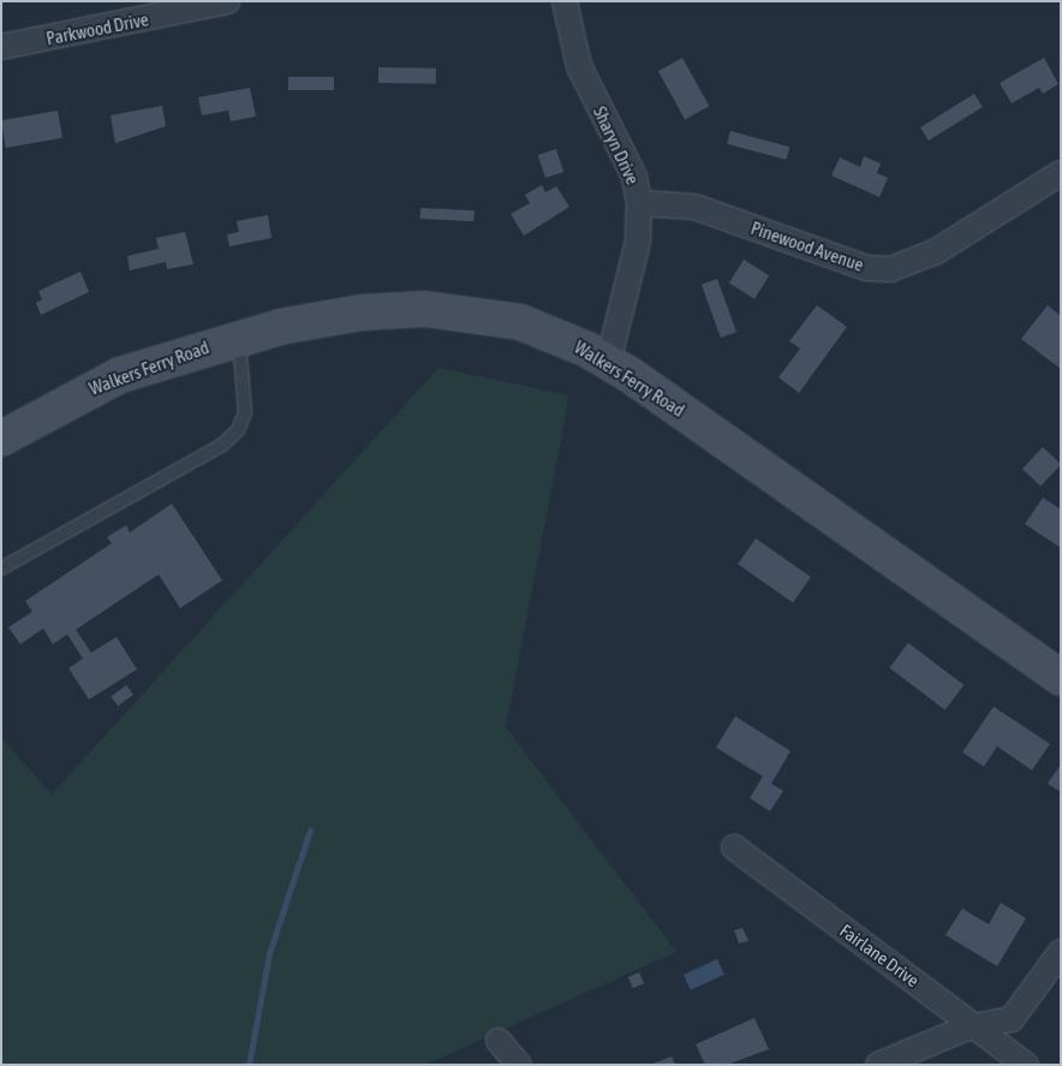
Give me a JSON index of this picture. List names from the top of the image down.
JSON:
{
  "streets": {
    "street": [
      "Parkwood Drive",
      "Sharyn Drive",
      "Pinewood Avenue",
      "Walkers Ferry Road",
      "Fairlane Drive"
    ]
  },
  "crossings": [
    ["Sharyn Drive", "Pinewood Avenue"],
    ["Sharyn Drive", "Walkers Ferry Road"]
  ]
}
